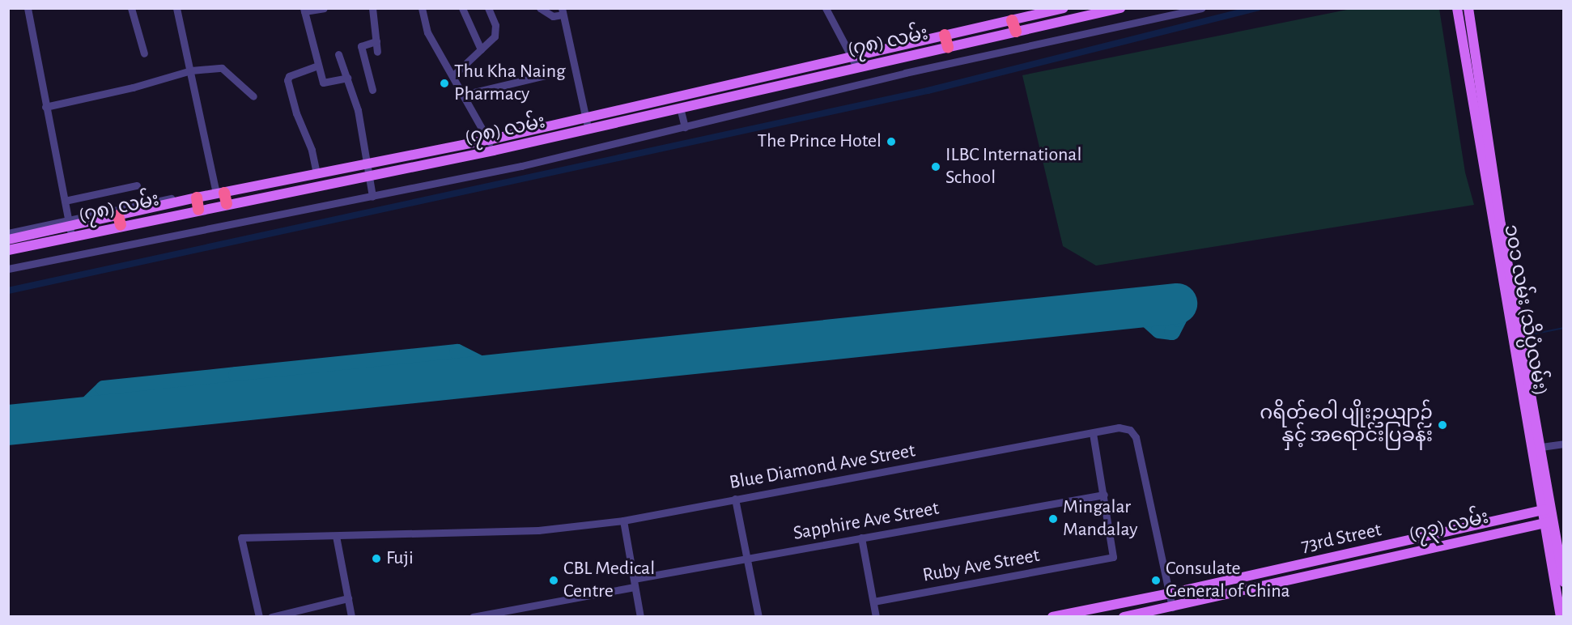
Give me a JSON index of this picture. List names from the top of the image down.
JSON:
{
  "streets": {
    "main road": [
      "(၇၈) လမ်း",
      "၁၀၁ လမ်း (သိပ္ပံလမ်း)",
      "(၇၃) လမ်း",
      "73rd Street"
    ],
    "street": ["Blue Diamond Ave Street", "Sapphire Ave Street", "Ruby Ave Street"]
  },
  "crossings": [
    ["၁၀၁ လမ်း (သိပ္ပံလမ်း)", "(၇၃) လမ်း"],
    ["၁၀၁ လမ်း (သိပ္ပံလမ်း)", "73rd Street"],
    ["Blue Diamond Ave Street", "(၇၃) လမ်း"],
    ["Blue Diamond Ave Street", "73rd Street"],
    ["Blue Diamond Ave Street", "Ruby Ave Street"],
    ["Sapphire Ave Street", "Ruby Ave Street"]
  ],
  "places": [
    "Thu Kha Naing Pharmacy",
    "The Prince Hotel",
    "ILBC International School",
    "ဂရိတ်ဝေါ ပျိုးဥယျာဉ် နှင့် အရောင်းပြခန်း",
    "Mingalar Mandalay",
    "Fuji",
    "CBL Medical Centre",
    "Consulate General of China"
  ]
}
